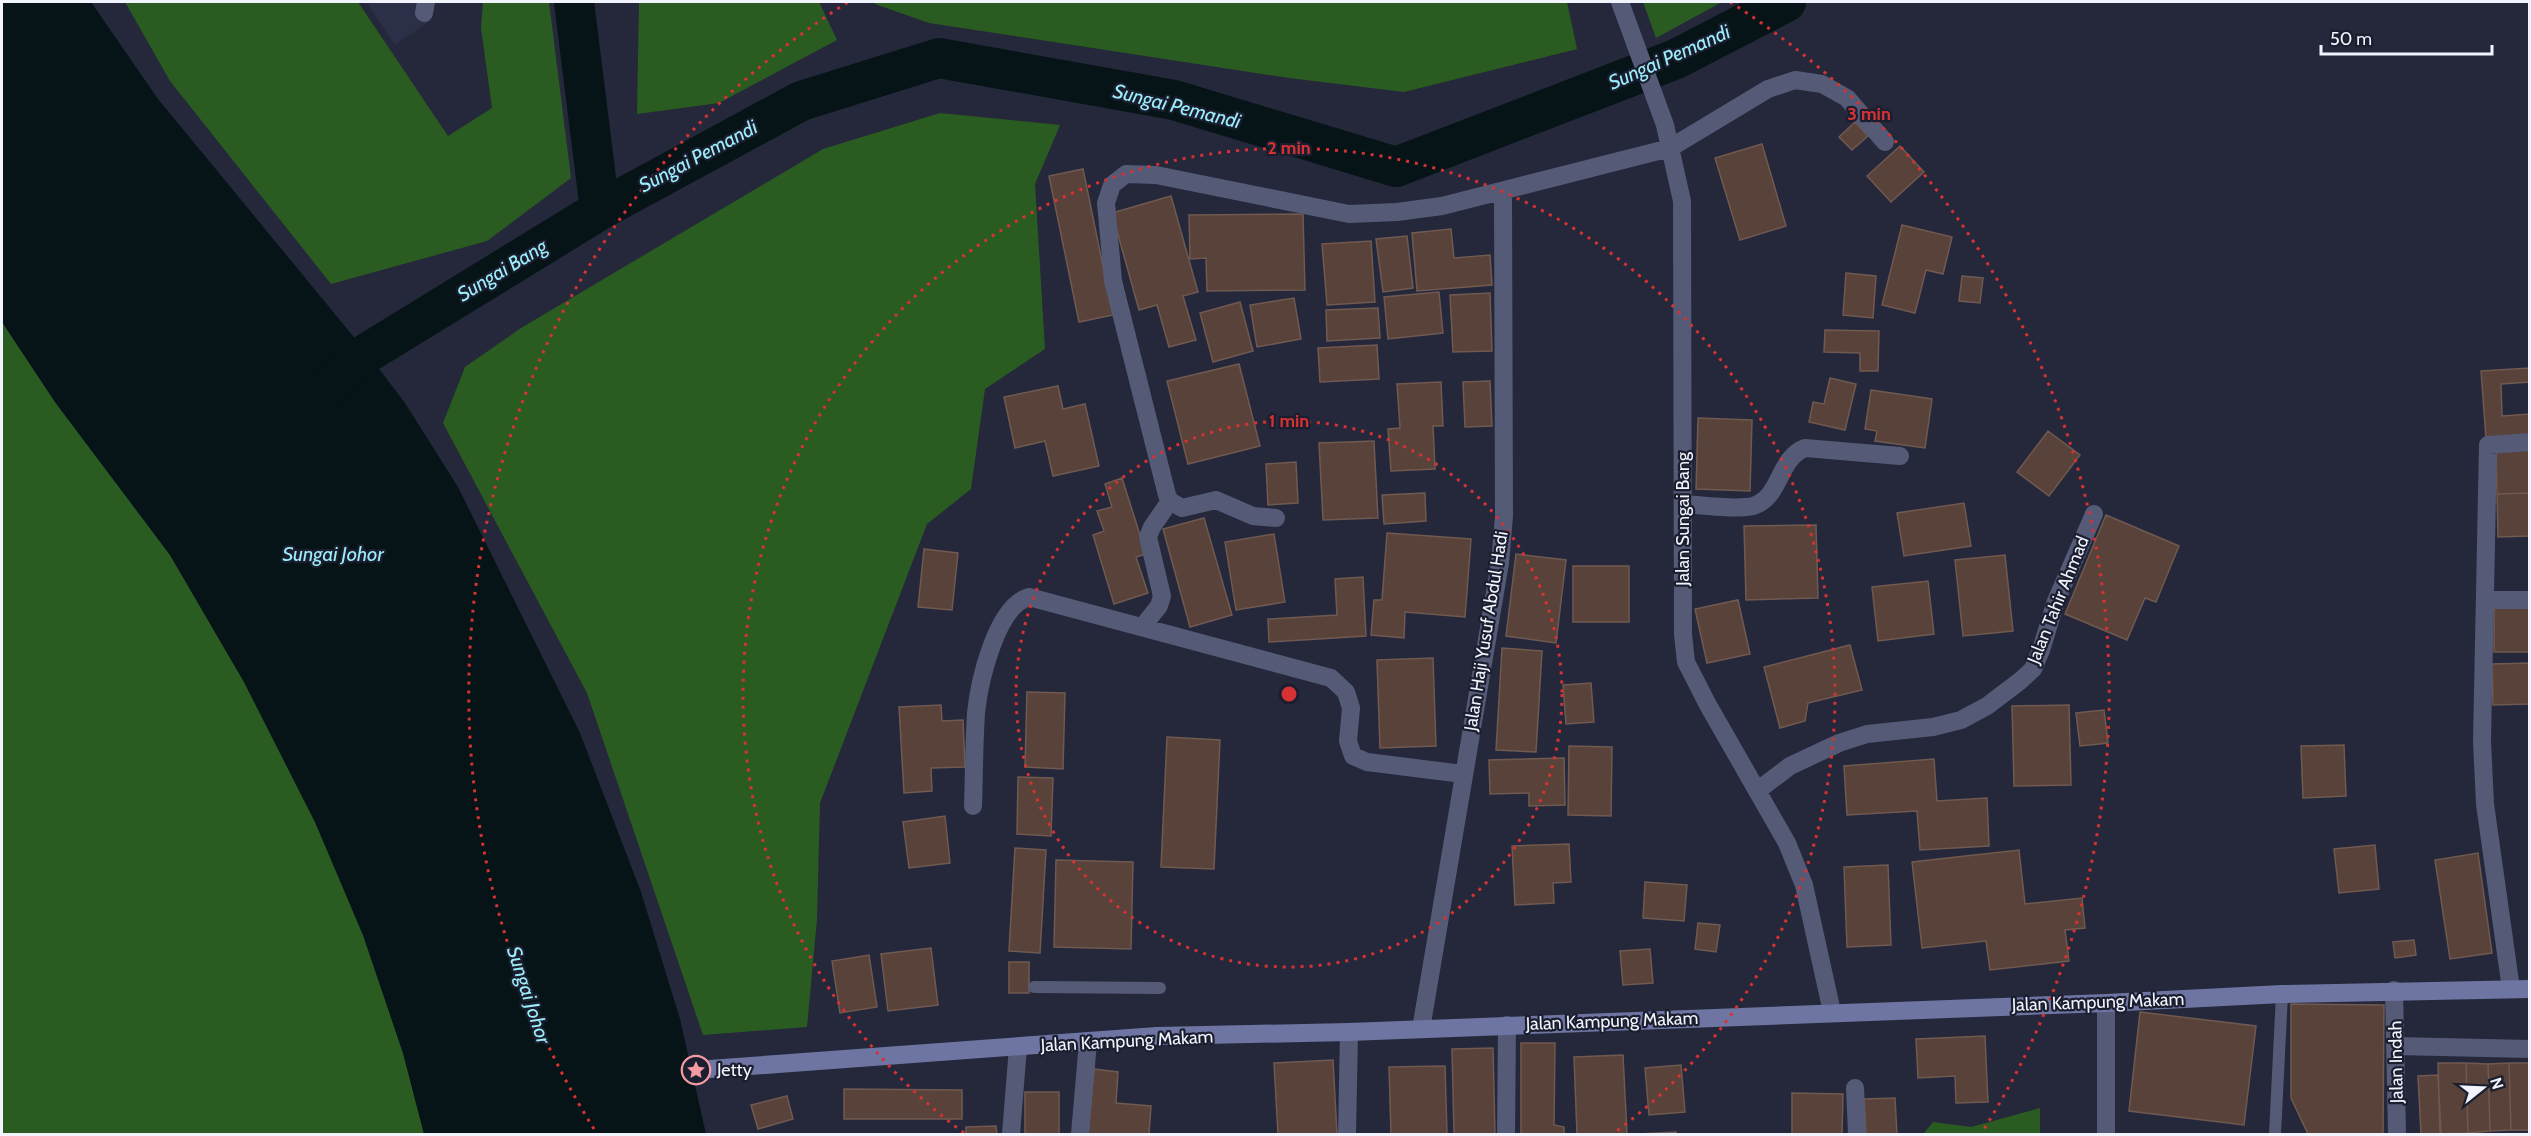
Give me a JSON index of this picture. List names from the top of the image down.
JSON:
{
  "streets": {
    "street": [
      "Jalan Sungai Bang",
      "Jalan Tahir Ahmad",
      "Jalan Haji Yusuf Abdul Hadi",
      "Jalan Kampung Makam",
      "Jalan Indah"
    ]
  },
  "crossings": [
    ["Jalan Sungai Bang", "Jalan Tahir Ahmad"],
    ["Jalan Sungai Bang", "Jalan Kampung Makam"],
    ["Jalan Haji Yusuf Abdul Hadi", "Jalan Kampung Makam"],
    ["Jalan Kampung Makam", "Jalan Indah"]
  ],
  "water": ["Sungai Pemandi", "Sungai Bang", "Sungai Johor"],
  "places": {
    "place": ["Jetty"]
  },
  "scale_bar": "50 m",
  "north": "right",
  "rings": ["3 min", "2 min", "1 min"]
}
